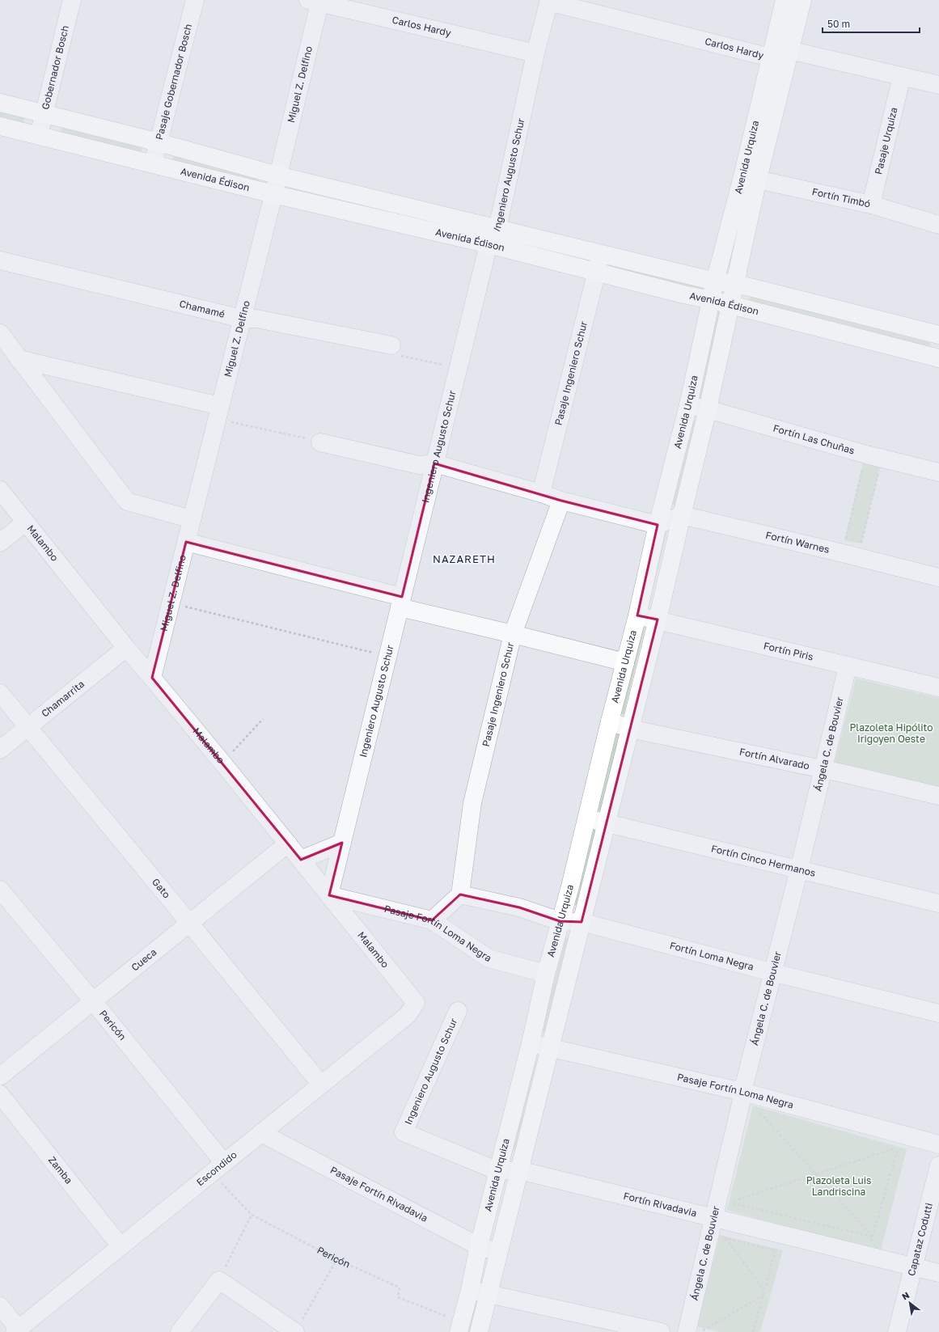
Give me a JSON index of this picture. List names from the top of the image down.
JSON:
{
  "streets": {
    "main road": ["Avenida Urquiza", "Avenida Édison"],
    "street": [
      "Carlos Hardy",
      "Gobernador Bosch",
      "Pasaje Gobernador Bosch",
      "Miguel Z. Delfino",
      "Pasaje Urquiza",
      "Ingeniero Augusto Schur",
      "Fortín Timbó",
      "Chamamé",
      "Pasaje Ingeniero Schur",
      "Fortín Las Chuñas",
      "Fortín Warnes",
      "Malambo",
      "Fortín Piris",
      "Chamarrita",
      "Ángela C. de Bouvier",
      "Fortín Alvarado",
      "Fortín Cinco Hermanos",
      "Gato",
      "Pasaje Fortín Loma Negra",
      "Fortín Loma Negra",
      "Cueca",
      "Pericón",
      "Escondido",
      "Zamba",
      "Pasaje Fortín Rivadavia",
      "Fortín Rivadavia",
      "Capataz Codutti"
    ]
  },
  "crossings": [
    ["Carlos Hardy", "Miguel Z. Delfino"],
    ["Carlos Hardy", "Avenida Urquiza"],
    ["Carlos Hardy", "Ingeniero Augusto Schur"],
    ["Gobernador Bosch", "Avenida Édison"],
    ["Pasaje Gobernador Bosch", "Avenida Édison"],
    ["Miguel Z. Delfino", "Avenida Édison"],
    ["Miguel Z. Delfino", "Chamamé"],
    ["Miguel Z. Delfino", "Malambo"],
    ["Pasaje Urquiza", "Fortín Timbó"],
    ["Avenida Urquiza", "Avenida Édison"],
    ["Avenida Urquiza", "Fortín Timbó"],
    ["Avenida Urquiza", "Fortín Las Chuñas"],
    ["Avenida Urquiza", "Fortín Warnes"],
    ["Avenida Urquiza", "Fortín Piris"],
    ["Avenida Urquiza", "Fortín Alvarado"],
    ["Avenida Urquiza", "Fortín Cinco Hermanos"],
    ["Avenida Urquiza", "Pasaje Fortín Loma Negra"],
    ["Avenida Urquiza", "Fortín Loma Negra"],
    ["Avenida Urquiza", "Pericón"],
    ["Avenida Urquiza", "Pasaje Fortín Rivadavia"],
    ["Avenida Urquiza", "Fortín Rivadavia"],
    ["Ingeniero Augusto Schur", "Avenida Édison"],
    ["Ingeniero Augusto Schur", "Malambo"],
    ["Ingeniero Augusto Schur", "Pasaje Fortín Loma Negra"],
    ["Ingeniero Augusto Schur", "Fortín Rivadavia"],
    ["Avenida Édison", "Pasaje Ingeniero Schur"],
    ["Pasaje Ingeniero Schur", "Fortín Loma Negra"],
    ["Malambo", "Chamarrita"],
    ["Malambo", "Pasaje Fortín Loma Negra"],
    ["Malambo", "Cueca"],
    ["Malambo", "Escondido"],
    ["Fortín Piris", "Ángela C. de Bouvier"],
    ["Chamarrita", "Gato"],
    ["Ángela C. de Bouvier", "Fortín Alvarado"],
    ["Ángela C. de Bouvier", "Fortín Cinco Hermanos"],
    ["Ángela C. de Bouvier", "Pasaje Fortín Loma Negra"],
    ["Ángela C. de Bouvier", "Fortín Loma Negra"],
    ["Ángela C. de Bouvier", "Fortín Rivadavia"],
    ["Gato", "Cueca"],
    ["Gato", "Escondido"],
    ["Cueca", "Pericón"],
    ["Pericón", "Escondido"],
    ["Escondido", "Zamba"],
    ["Escondido", "Pasaje Fortín Rivadavia"],
    ["Fortín Rivadavia", "Capataz Codutti"]
  ],
  "districts": ["NAZARETH"],
  "parks": ["Plazoleta Hipólito Irigoyen Oeste", "Plazoleta Luis Landriscina"],
  "scale_bar": "50 m",
  "north": "top left"
}
